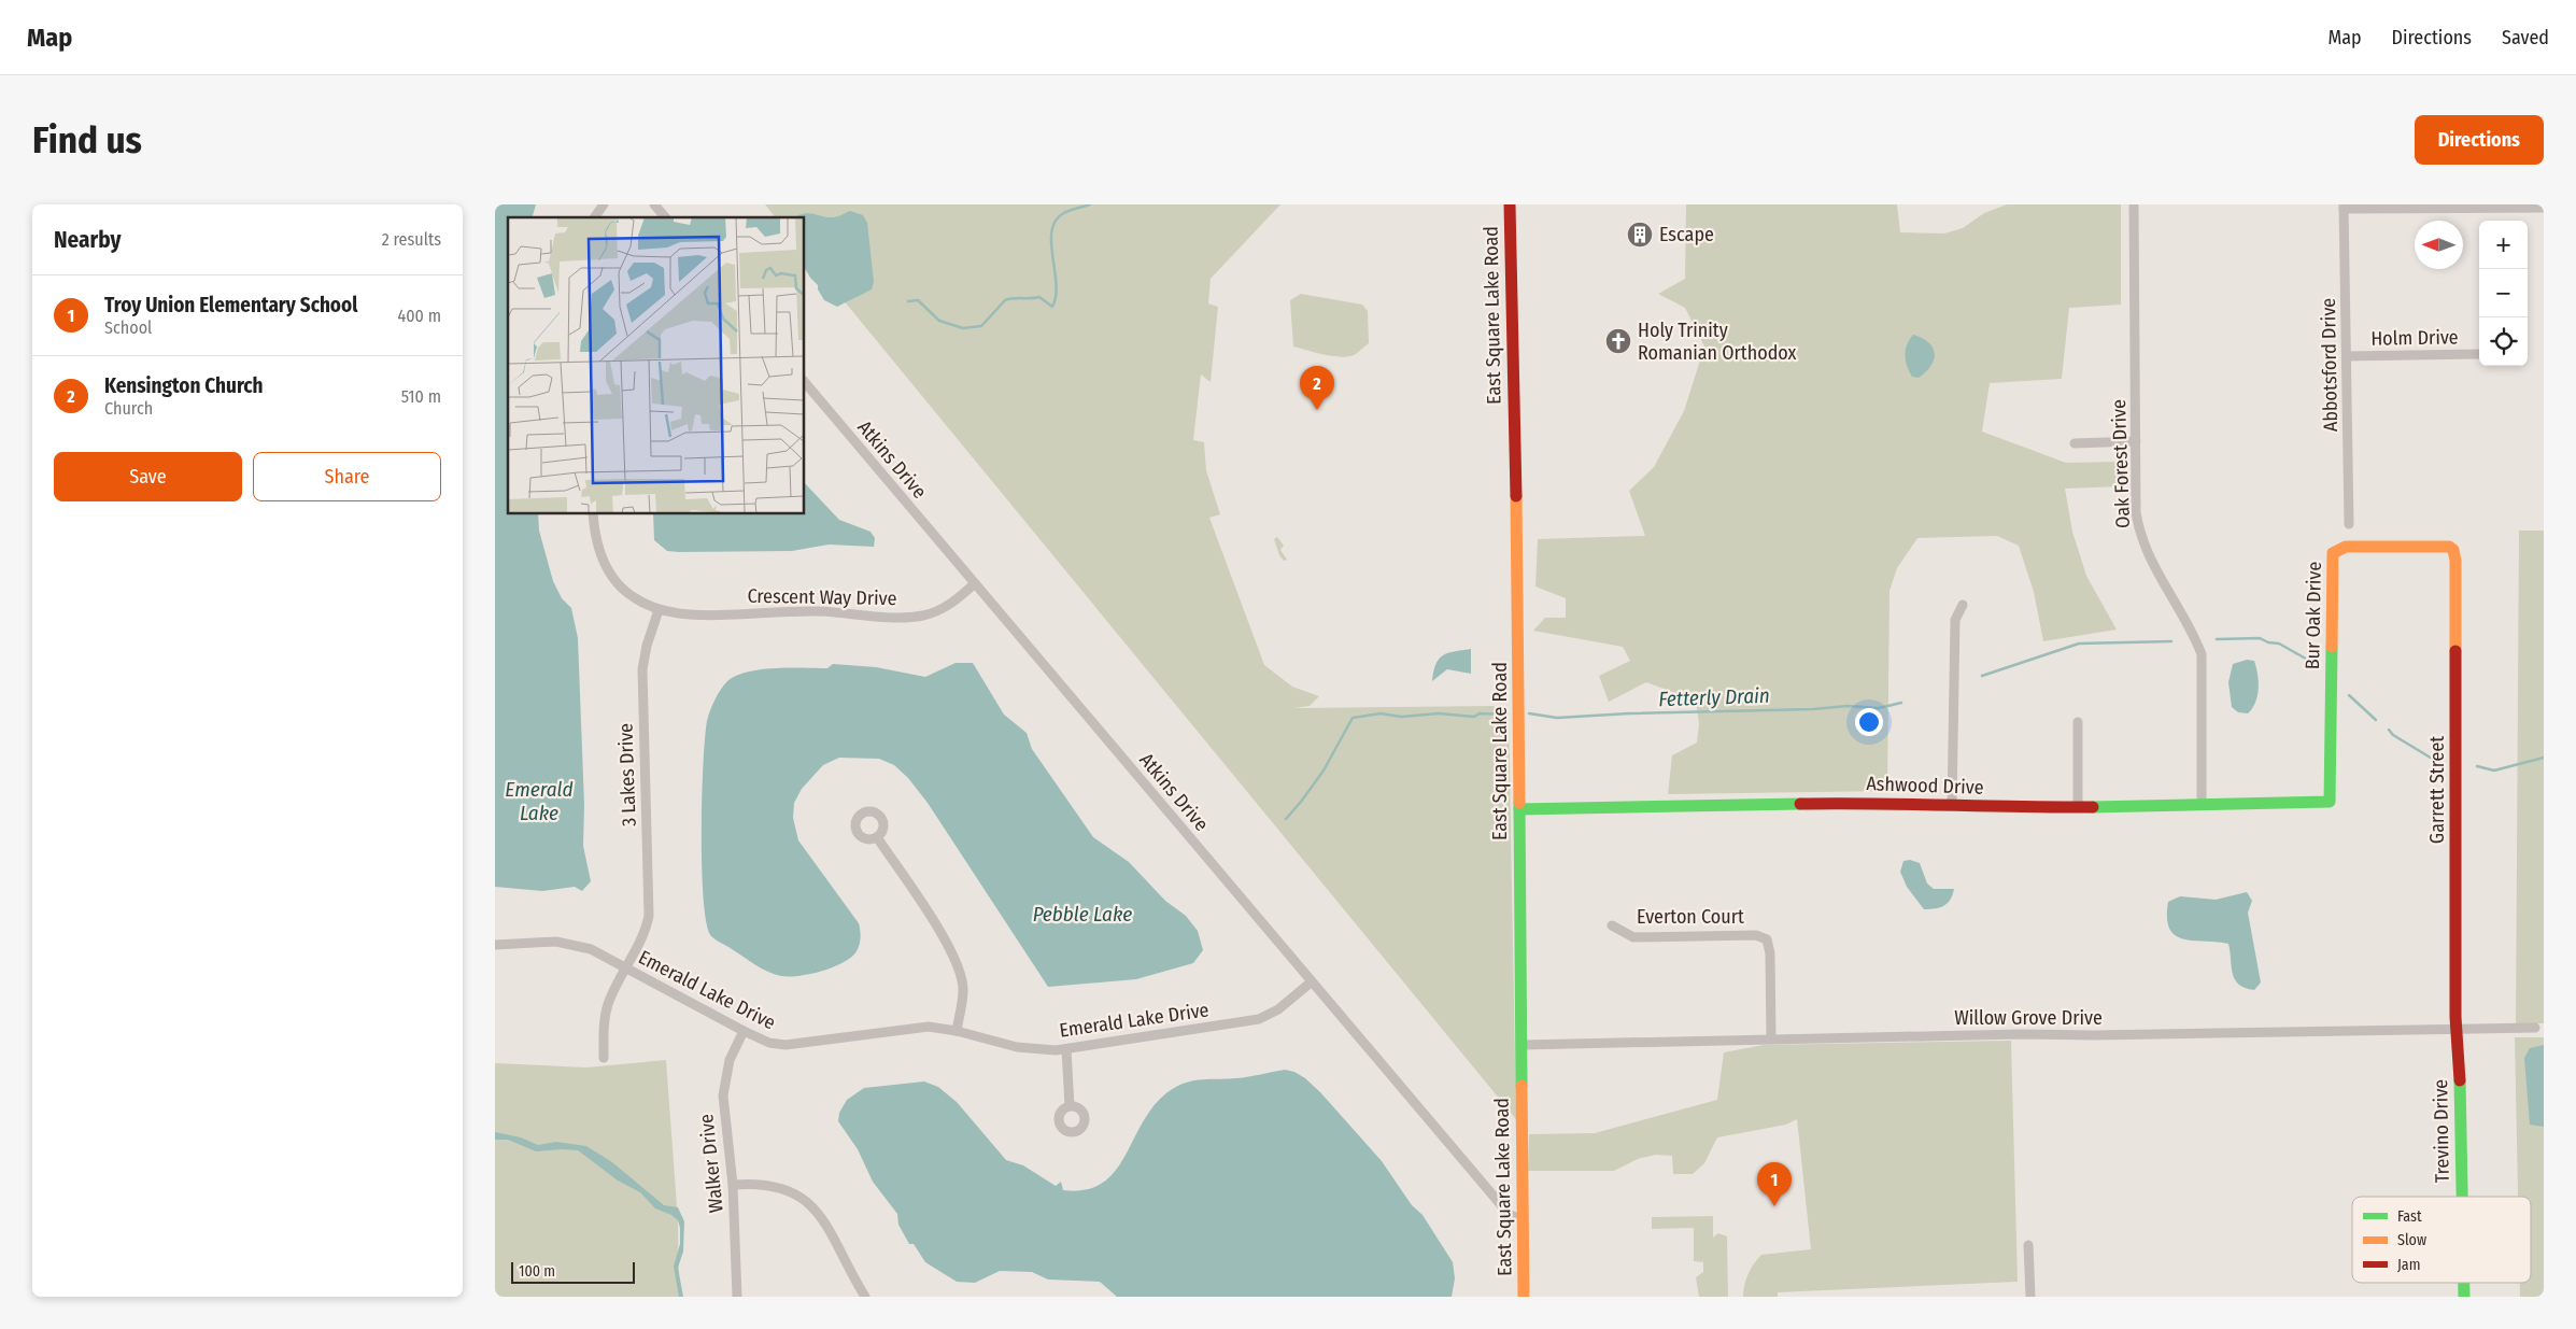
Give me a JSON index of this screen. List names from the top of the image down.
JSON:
{
  "streets": {
    "street": [
      "East Square Lake Road",
      "Holm Drive",
      "Abbotsford Drive",
      "Atkins Drive",
      "Oak Forest Drive",
      "Crescent Way Drive",
      "Bur Oak Drive",
      "3 Lakes Drive",
      "Ashwood Drive",
      "Garrett Street",
      "Everton Court",
      "Emerald Lake Drive",
      "Willow Grove Drive",
      "Trevino Drive",
      "Walker Drive"
    ]
  },
  "crossings": [
    ["East Square Lake Road", "Atkins Drive"],
    ["East Square Lake Road", "Ashwood Drive"],
    ["East Square Lake Road", "Willow Grove Drive"],
    ["Holm Drive", "Abbotsford Drive"],
    ["Atkins Drive", "Crescent Way Drive"],
    ["Atkins Drive", "Emerald Lake Drive"],
    ["Oak Forest Drive", "Ashwood Drive"],
    ["Crescent Way Drive", "3 Lakes Drive"],
    ["Bur Oak Drive", "Ashwood Drive"],
    ["Bur Oak Drive", "Garrett Street"],
    ["3 Lakes Drive", "Emerald Lake Drive"],
    ["Garrett Street", "Willow Grove Drive"],
    ["Garrett Street", "Trevino Drive"],
    ["Everton Court", "Willow Grove Drive"],
    ["Emerald Lake Drive", "Walker Drive"],
    ["Willow Grove Drive", "Trevino Drive"]
  ],
  "water": ["Fetterly Drain", "Emerald Lake", "Pebble Lake"],
  "places": {
    "building": ["Escape"],
    "church": ["Holy Trinity Romanian Orthodox"]
  },
  "legend": ["Fast", "Slow", "Jam"],
  "scale_bar": "100 m",
  "north": "left",
  "page": {
    "header": "Map",
    "nav": ["Map", "Directions", "Saved"],
    "buttons": [
      "Directions",
      ["Save", "Share"]
    ],
    "title": "Find us",
    "heading": ["Nearby", "2 results"],
    "map_buttons": ["+", "−"],
    "list": [
      {
        "mark": "1",
        "name": "Troy Union Elementary School",
        "note": "School",
        "value": "400 m"
      },
      {
        "mark": "2",
        "name": "Kensington Church",
        "note": "Church",
        "value": "510 m"
      }
    ],
    "pins": ["2", "1"],
    "scale": "100 m"
  }
}
